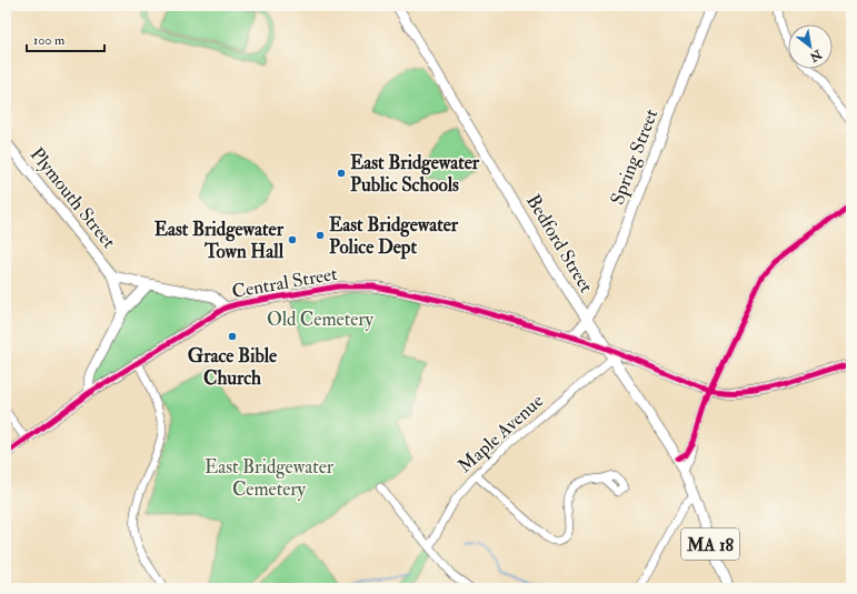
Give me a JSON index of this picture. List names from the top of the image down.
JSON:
{
  "streets": {
    "main road": [
      "Spring Street",
      "Plymouth Street",
      "Bedford Street",
      "Central Street",
      "MA 18"
    ],
    "street": ["Maple Avenue"]
  },
  "crossings": [
    ["Spring Street", "Bedford Street"],
    ["Spring Street", "Central Street"],
    ["Plymouth Street", "Central Street"],
    ["Bedford Street", "Central Street"],
    ["Bedford Street", "Maple Avenue"],
    ["Bedford Street", "MA 18"]
  ],
  "parks": ["Old Cemetery", "East Bridgewater Cemetery"],
  "places": [
    "East Bridgewater Public Schools",
    "East Bridgewater Police Dept",
    "East Bridgewater Town Hall",
    "Grace Bible Church"
  ],
  "scale_bar": "100 m",
  "north": "bottom right"
}
